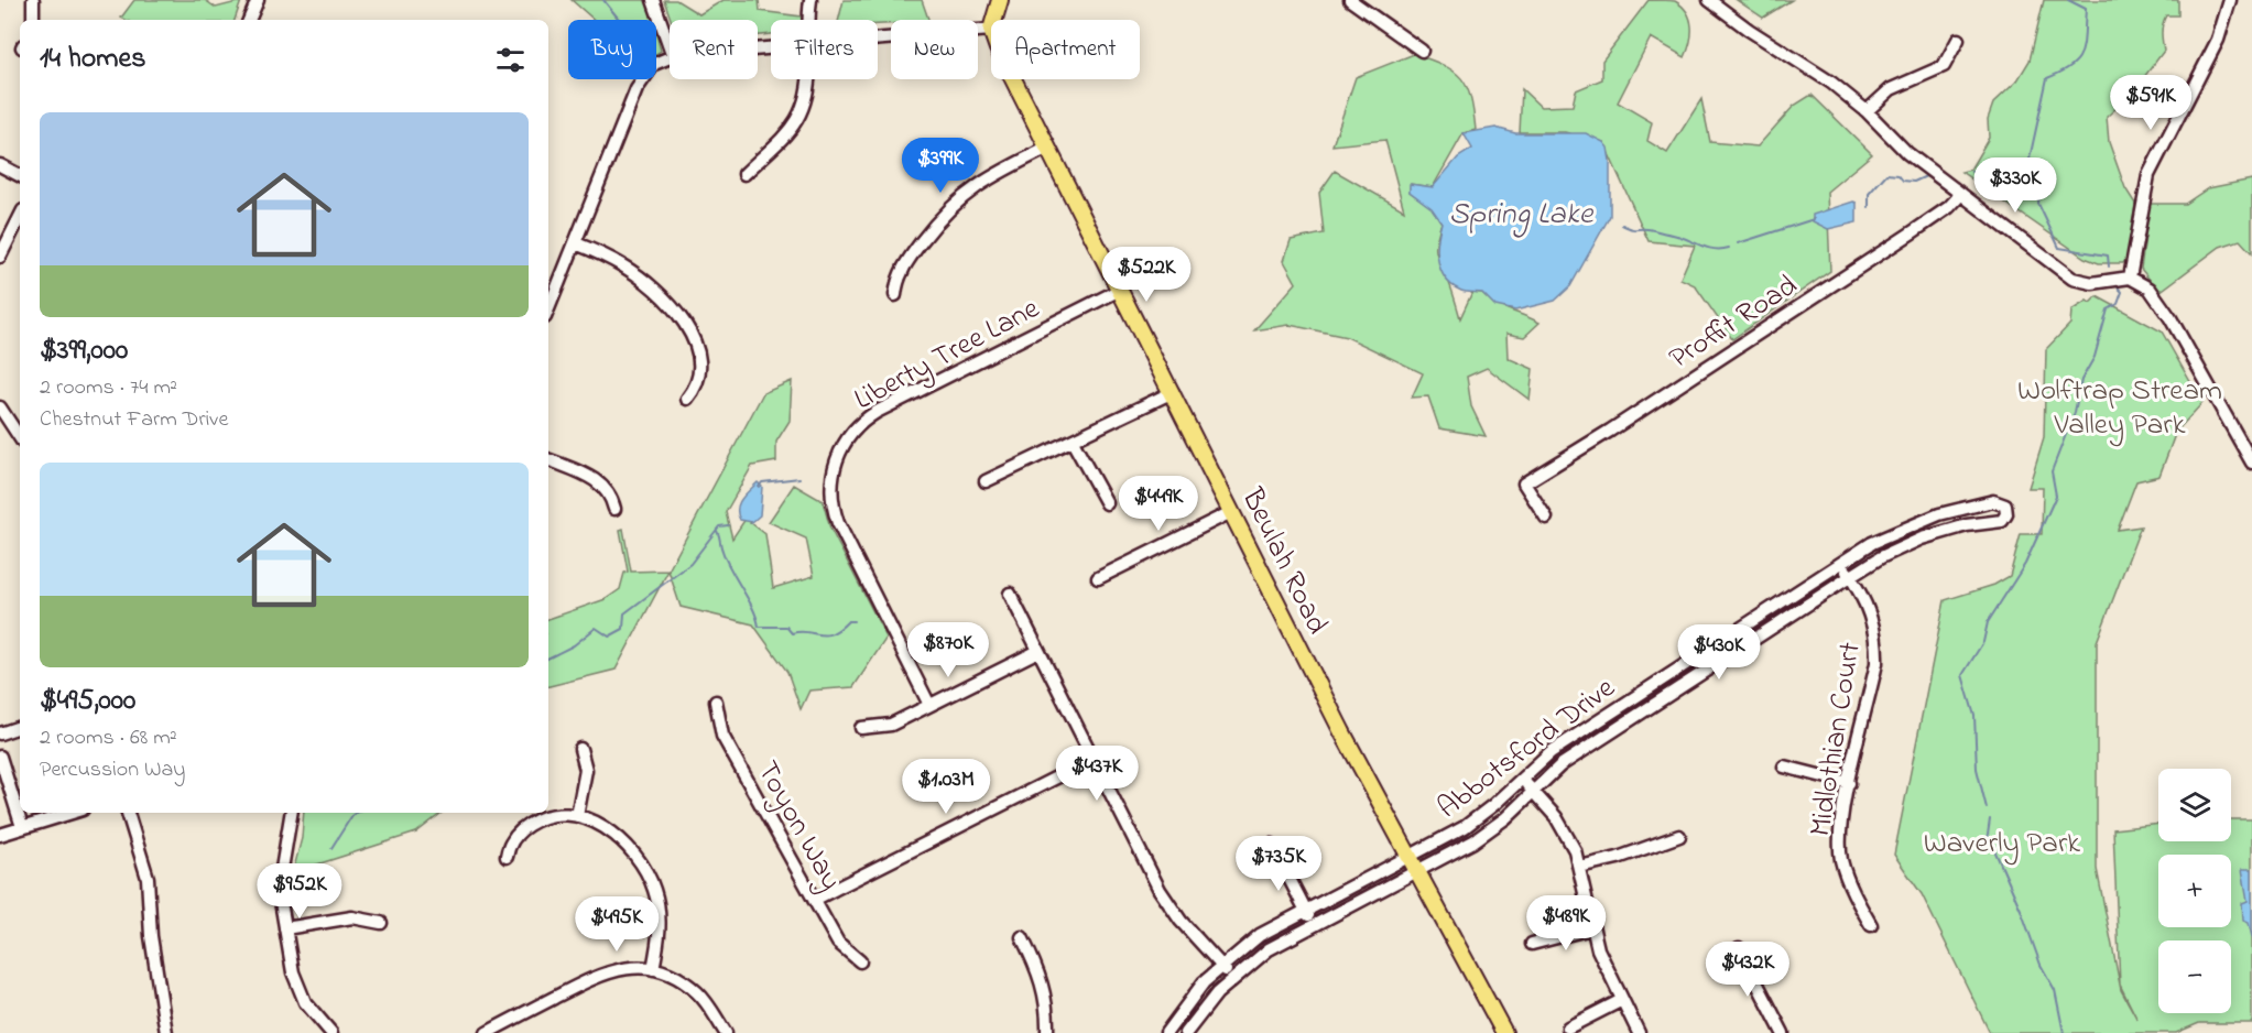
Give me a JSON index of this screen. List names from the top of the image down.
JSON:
{
  "streets": {
    "main road": ["Beulah Road"],
    "street": [
      "Proffit Road",
      "Liberty Tree Lane",
      "Midlothian Court",
      "Abbotsford Drive",
      "Toyon Way"
    ]
  },
  "crossings": [
    ["Liberty Tree Lane", "Beulah Road"],
    ["Beulah Road", "Abbotsford Drive"],
    ["Midlothian Court", "Abbotsford Drive"]
  ],
  "water": ["Spring Lake"],
  "parks": ["Wolftrap Stream Valley Park", "Waverly Park"],
  "page": {
    "chip": [
      "Buy",
      "Rent",
      "Filters",
      "New",
      "Apartment"
    ],
    "heading": "14 homes",
    "price": [
      "$591K",
      "$399K",
      "$330K",
      "$522K",
      "$449K",
      "$870K",
      "$430K",
      "$437K",
      "$1.03M",
      "$735K",
      "$952K",
      "$489K",
      "$495K",
      "$432K"
    ],
    "list": [
      {
        "name": "$399,000",
        "note": "2 rooms · 74 m² · Chestnut Farm Drive"
      },
      {
        "name": "$495,000",
        "note": "2 rooms · 68 m² · Percussion Way"
      }
    ],
    "map_buttons": ["+", "−"]
  }
}
